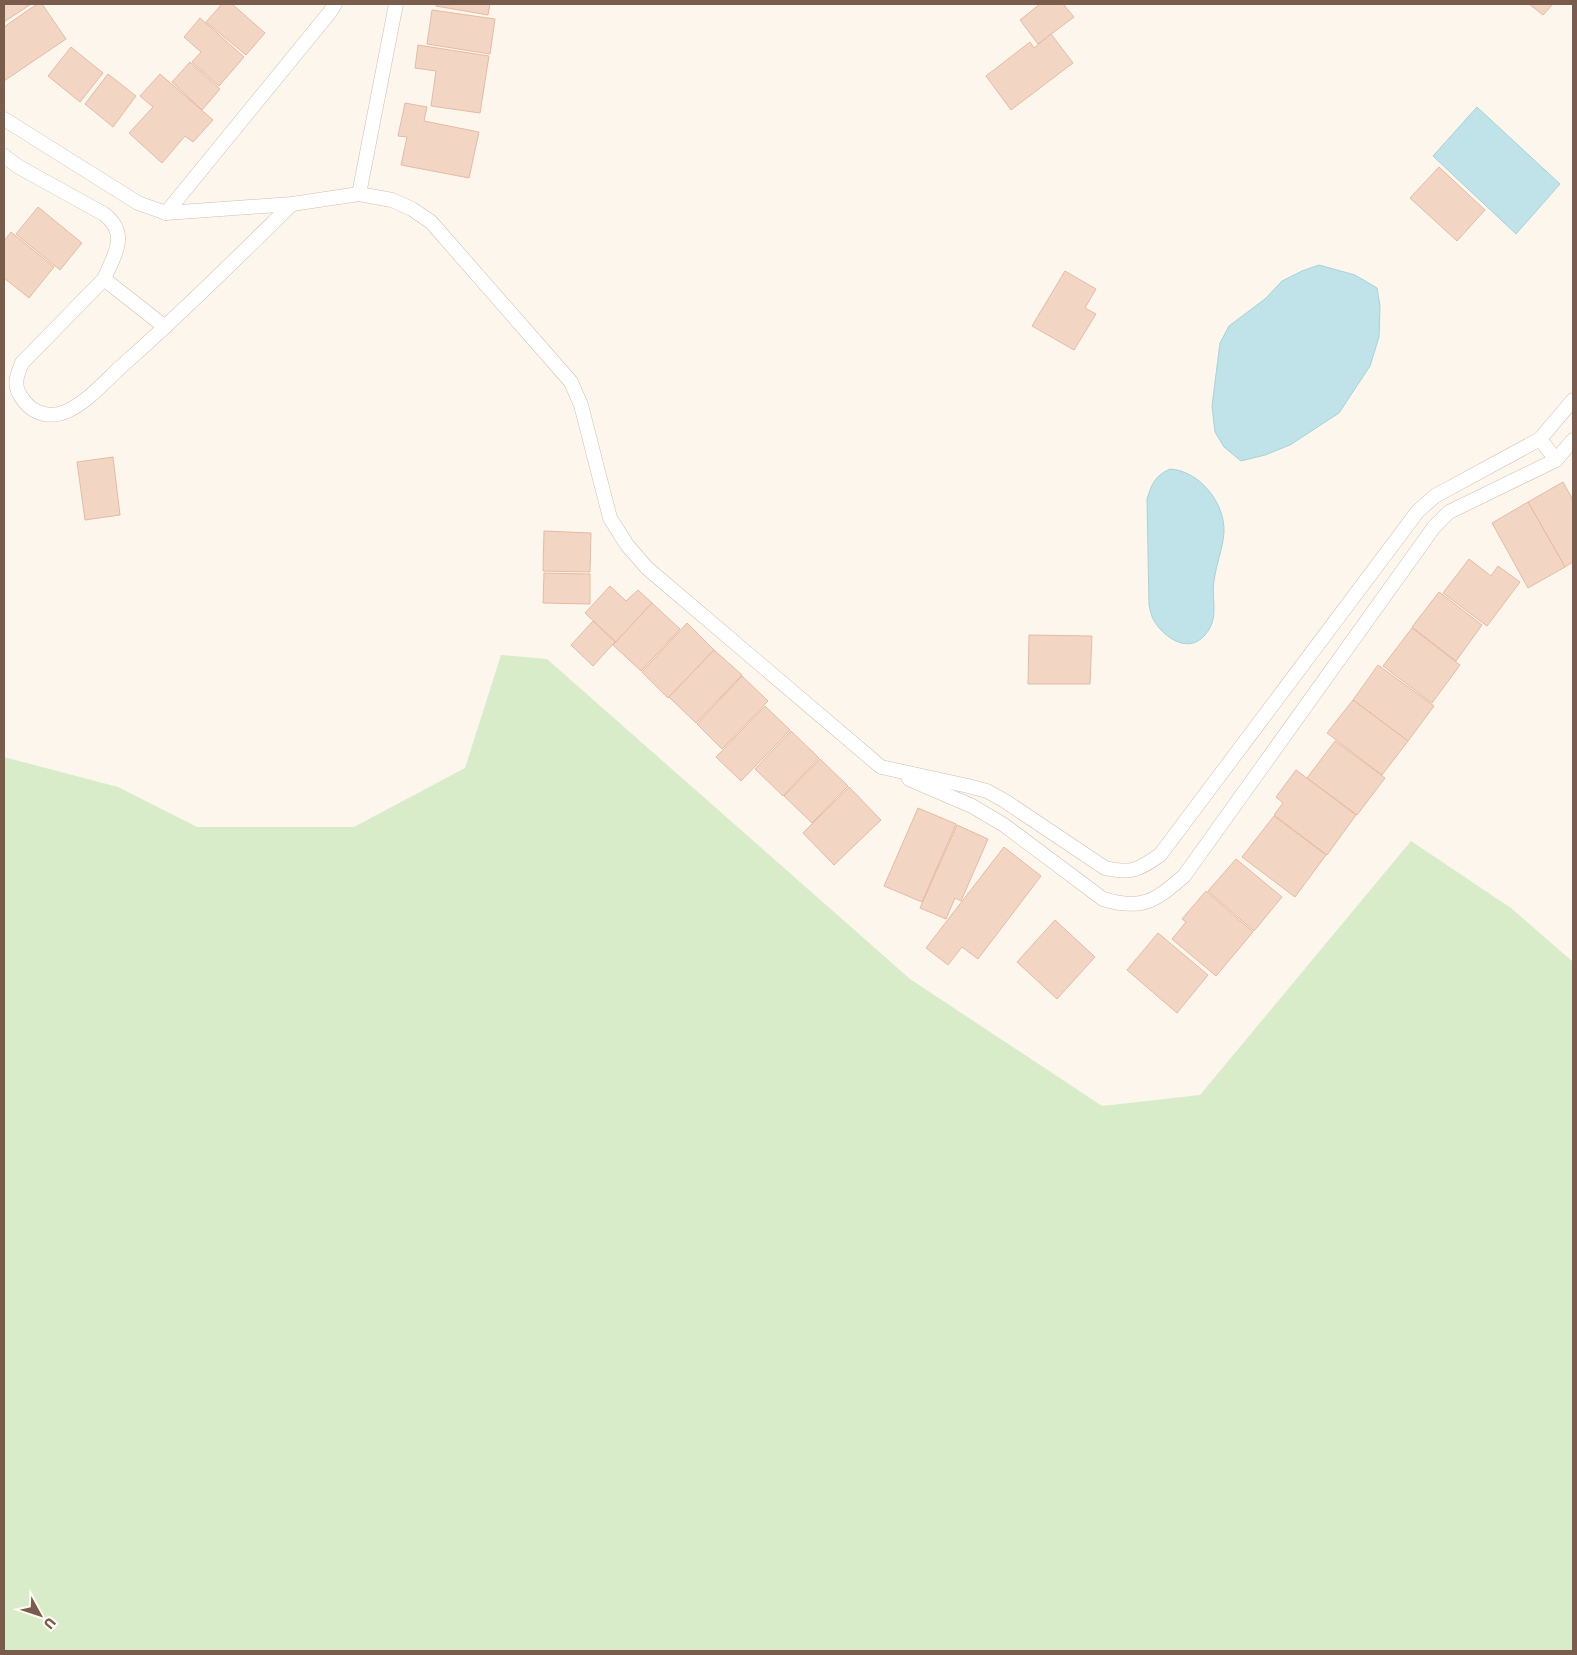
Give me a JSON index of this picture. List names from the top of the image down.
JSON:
{
  "north": "bottom right"
}
